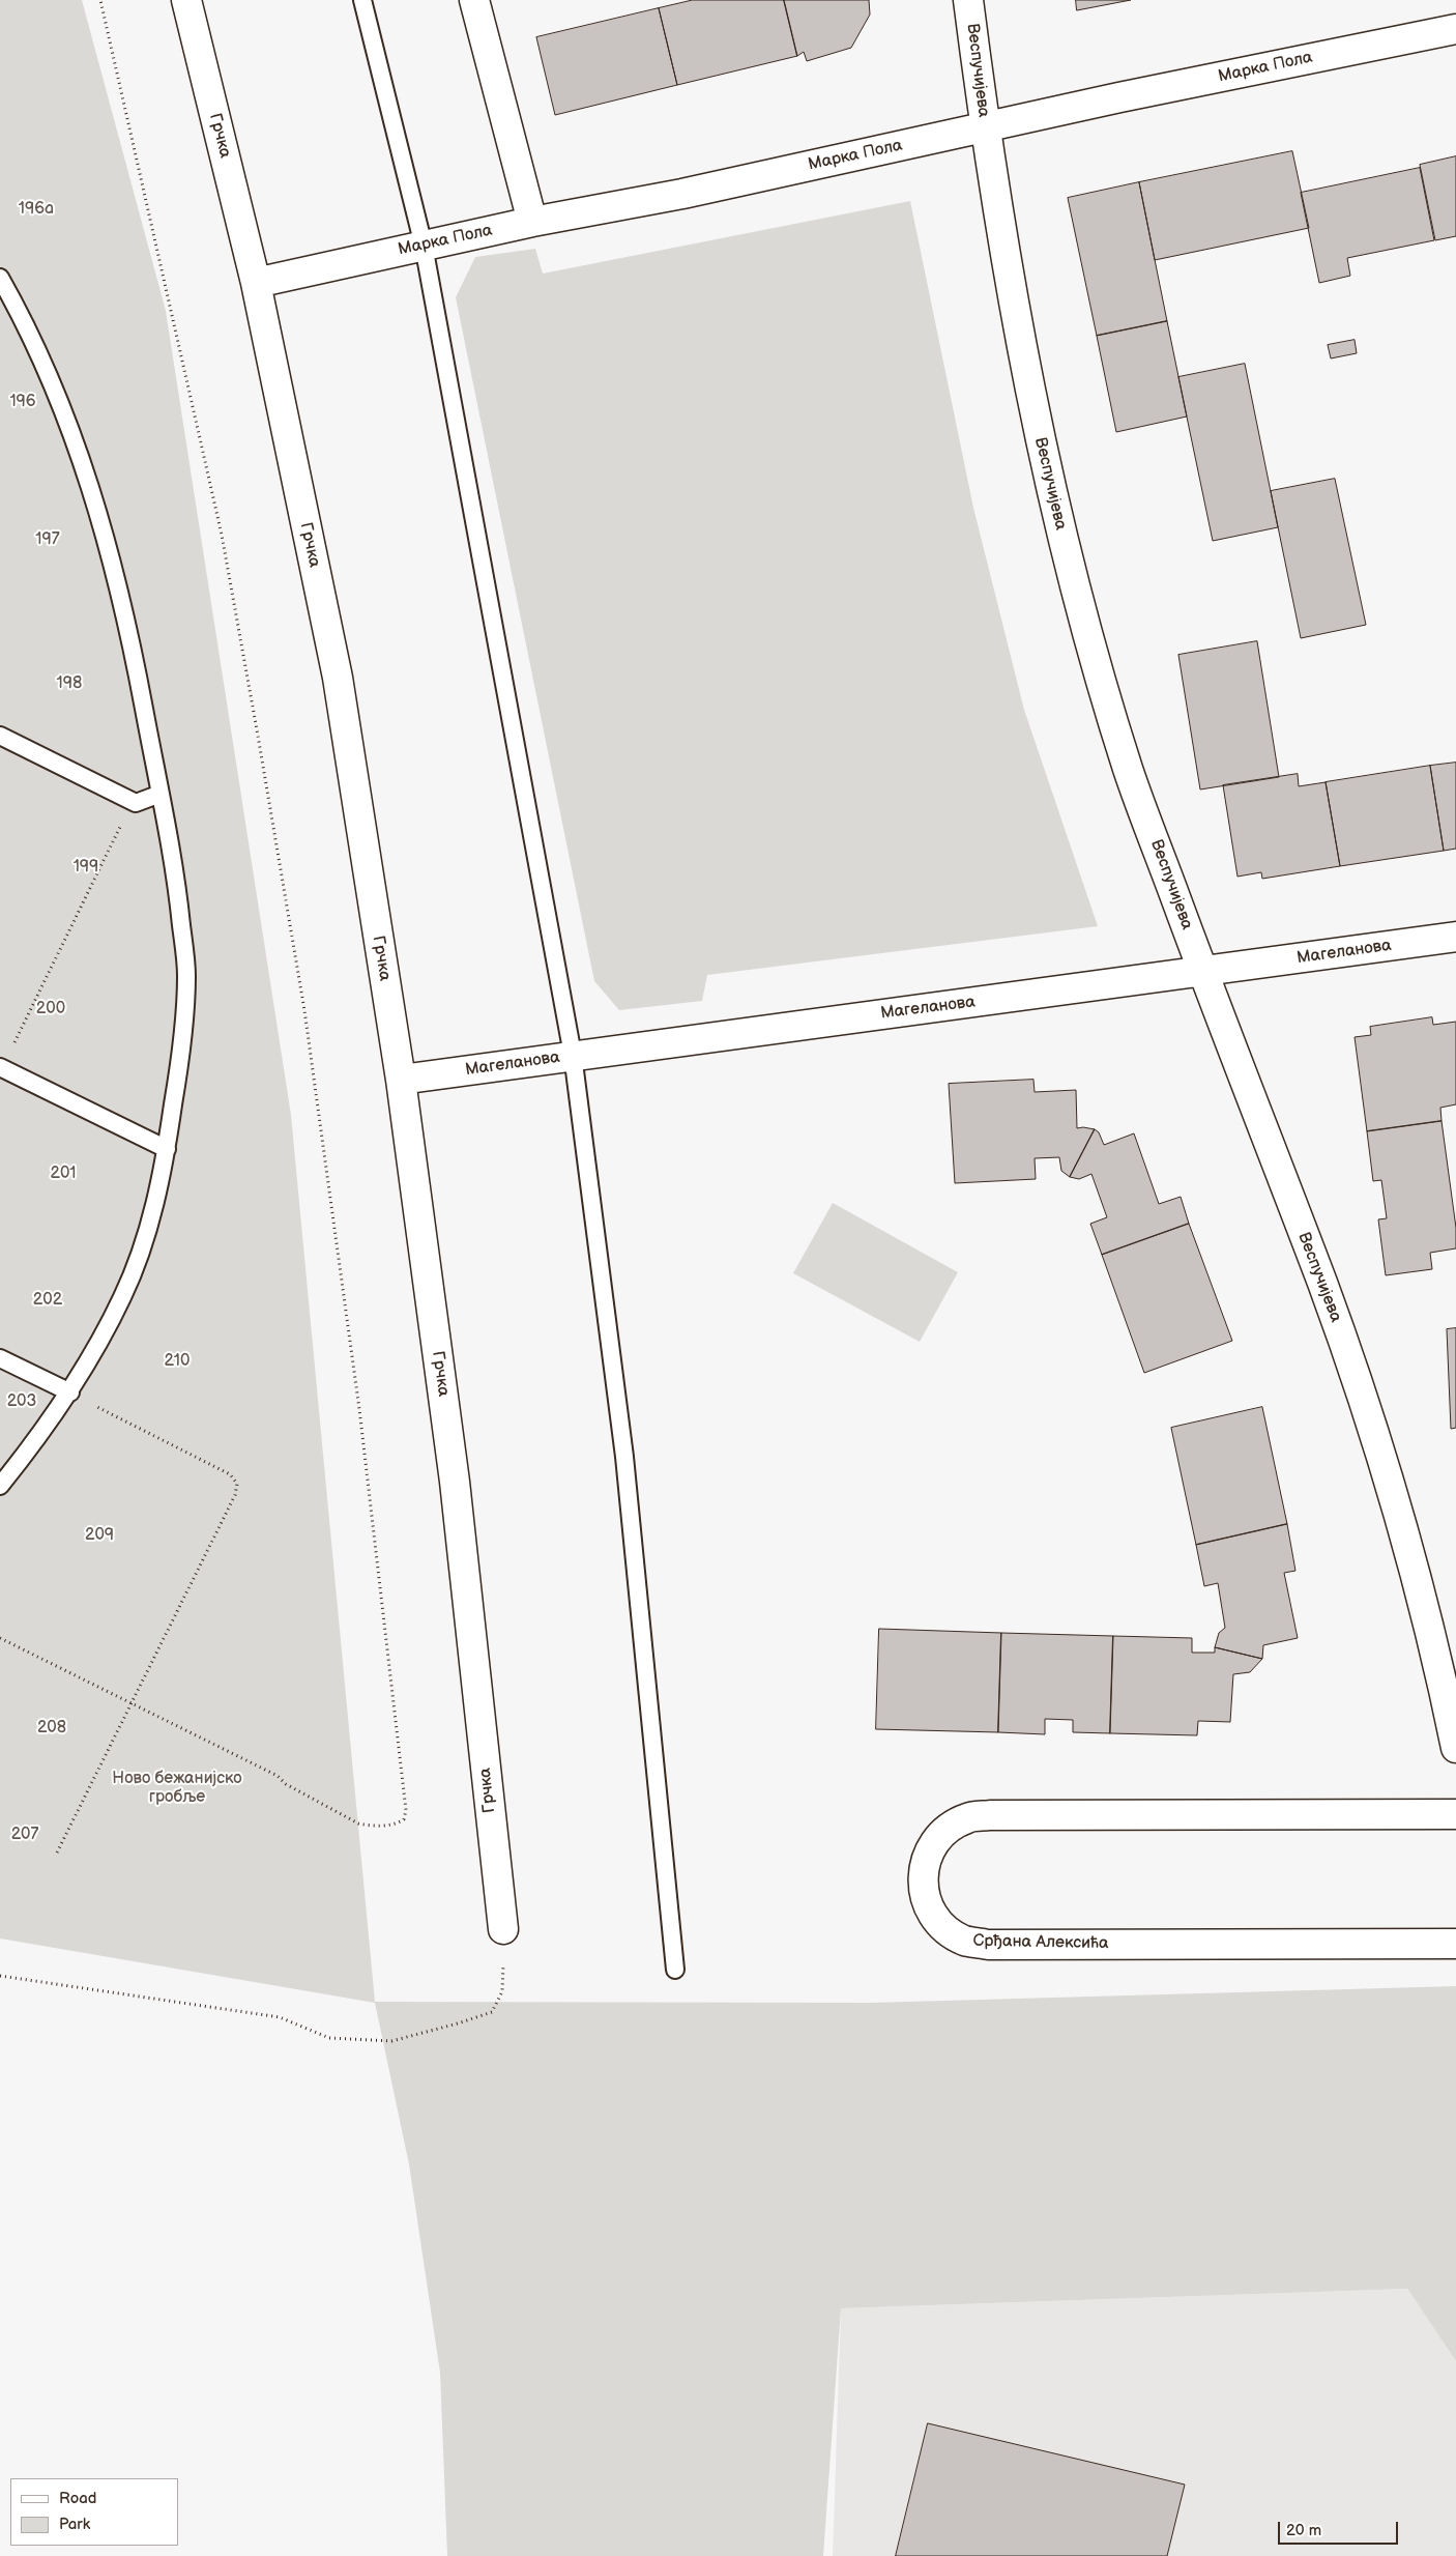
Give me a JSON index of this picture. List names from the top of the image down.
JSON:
{
  "streets": {
    "street": [
      "Марка Пола",
      "Веспучијева",
      "Грчка",
      "Магеланова",
      "Срђана Алексића"
    ]
  },
  "crossings": [
    ["Марка Пола", "Веспучијева"],
    ["Марка Пола", "Грчка"],
    ["Веспучијева", "Магеланова"],
    ["Грчка", "Магеланова"]
  ],
  "parks": [
    "196a",
    "196",
    "197",
    "198",
    "199",
    "200",
    "201",
    "202",
    "210",
    "203",
    "209",
    "208",
    "Ново бежанијско гробље",
    "207"
  ],
  "legend": ["Road", "Park"],
  "scale_bar": "20 m"
}
